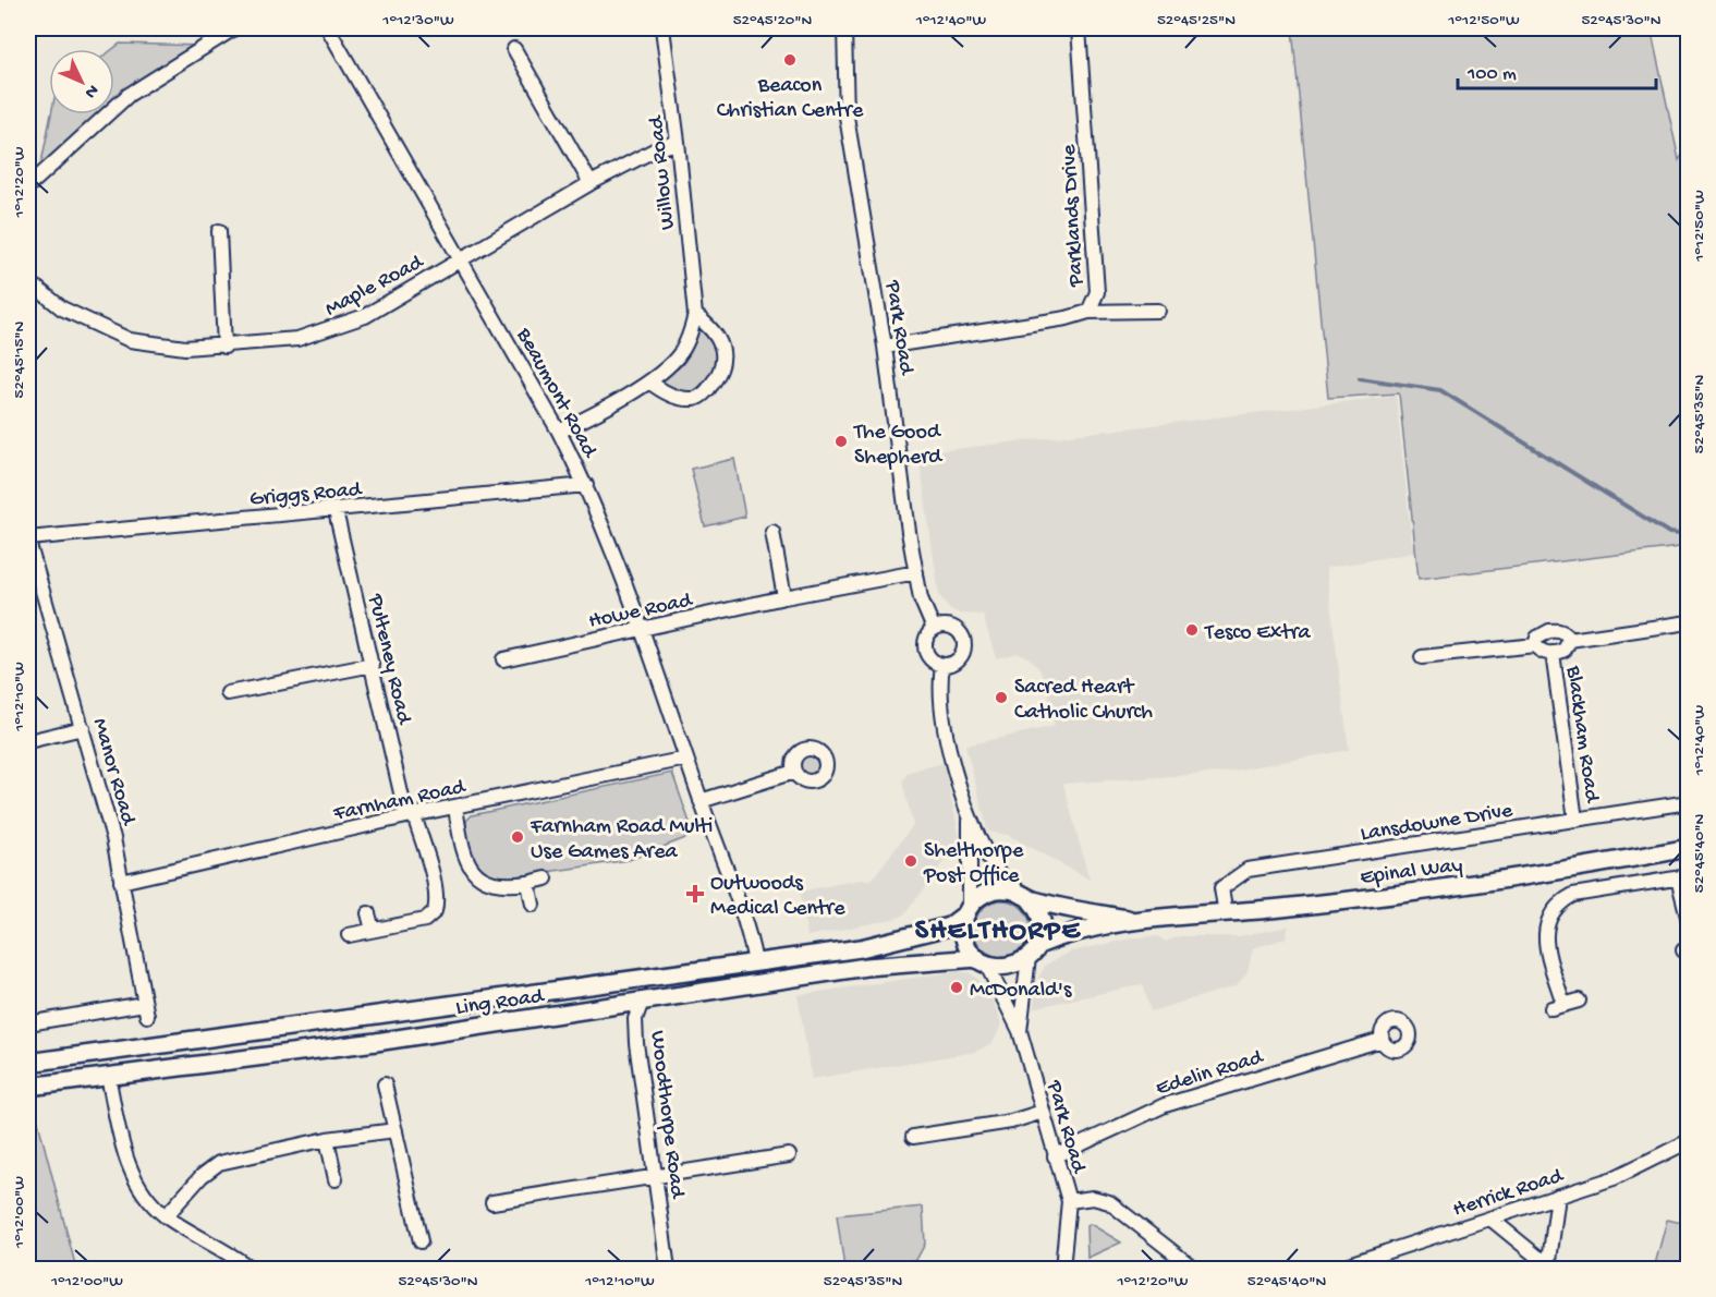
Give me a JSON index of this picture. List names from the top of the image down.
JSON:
{
  "streets": {
    "main road": ["Epinal Way", "Ling Road", "Woodthorpe Road"],
    "street": [
      "Willow Road",
      "Parklands Drive",
      "Maple Road",
      "Park Road",
      "Beaumont Road",
      "Griggs Road",
      "Howe Road",
      "Pulteney Road",
      "Blackham Road",
      "Manor Road",
      "Farnham Road",
      "Lansdowne Drive",
      "Edelin Road",
      "Herrick Road"
    ]
  },
  "crossings": [
    ["Willow Road", "Maple Road"],
    ["Willow Road", "Beaumont Road"],
    ["Parklands Drive", "Park Road"],
    ["Maple Road", "Beaumont Road"],
    ["Park Road", "Howe Road"],
    ["Park Road", "Epinal Way"],
    ["Park Road", "Ling Road"],
    ["Park Road", "Edelin Road"],
    ["Beaumont Road", "Griggs Road"],
    ["Beaumont Road", "Howe Road"],
    ["Beaumont Road", "Farnham Road"],
    ["Beaumont Road", "Ling Road"],
    ["Griggs Road", "Pulteney Road"],
    ["Griggs Road", "Manor Road"],
    ["Pulteney Road", "Farnham Road"],
    ["Blackham Road", "Lansdowne Drive"],
    ["Manor Road", "Farnham Road"],
    ["Lansdowne Drive", "Epinal Way"],
    ["Epinal Way", "Ling Road"],
    ["Ling Road", "Woodthorpe Road"]
  ],
  "districts": ["SHELTHORPE"],
  "places": {
    "other": [
      "Beacon Christian Centre",
      "The Good Shepherd",
      "Tesco Extra",
      "Sacred Heart Catholic Church",
      "Farnham Road Multi Use Games Area",
      "Shelthorpe Post Office",
      "McDonald's"
    ],
    "health": ["Outwoods Medical Centre"]
  },
  "scale_bar": "100 m",
  "north": "bottom right",
  "coordinates": [
    "1°12'30\"W",
    "52°45'20\"N",
    "1°12'40\"W",
    "52°45'25\"N",
    "1°12'50\"W",
    "52°45'30\"N",
    "1°12'20\"W",
    "52°45'15\"N",
    "52°45'35\"N",
    "1°12'10\"W",
    "52°45'40\"N",
    "1°12'00\"W"
  ]
}
